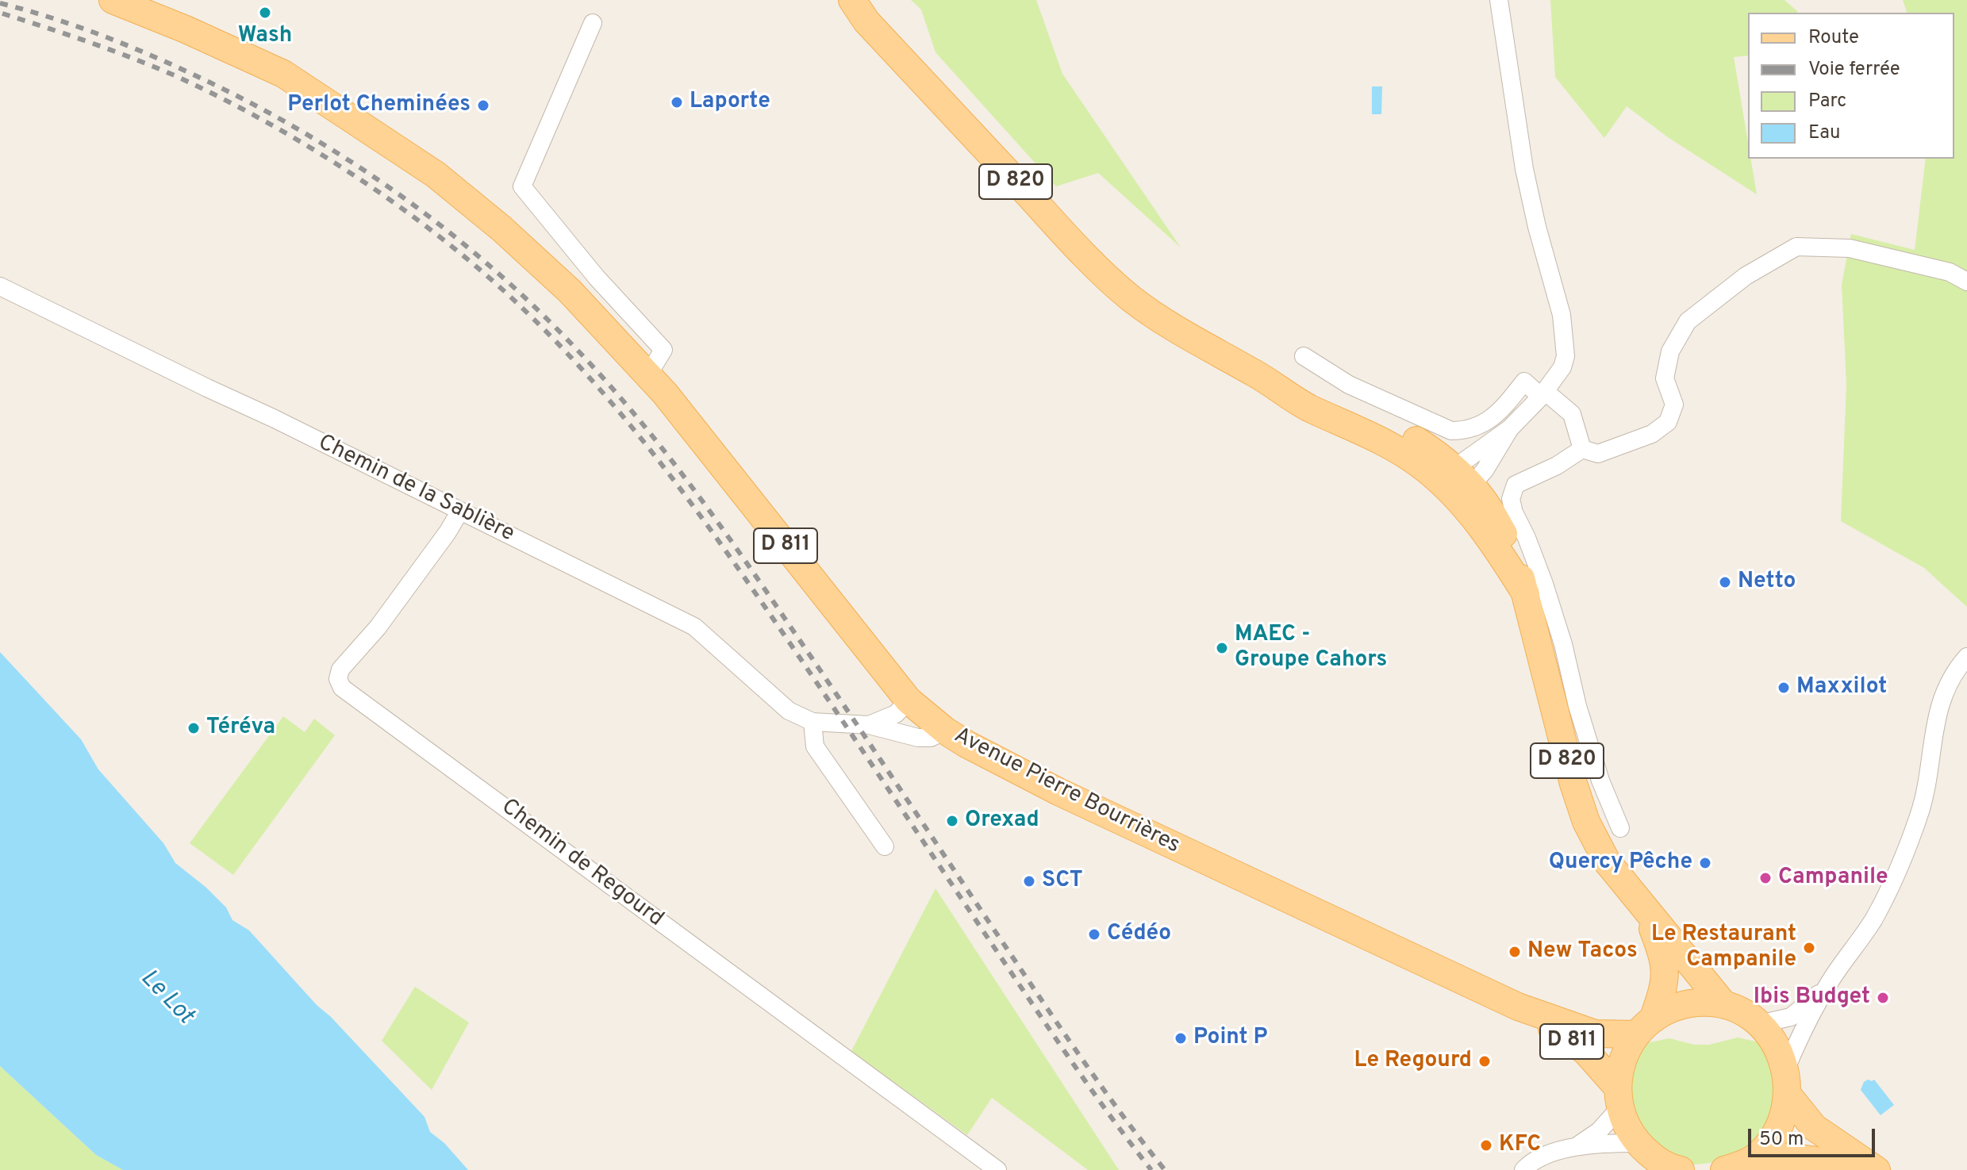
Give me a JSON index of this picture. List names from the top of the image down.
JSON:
{
  "streets": {
    "main road": ["D 820", "D 811", "Avenue Pierre Bourrières"],
    "street": ["Chemin de la Sablière", "Chemin de Regourd"]
  },
  "crossings": [
    ["D 820", "Avenue Pierre Bourrières"],
    ["Chemin de la Sablière", "Avenue Pierre Bourrières"],
    ["Chemin de la Sablière", "Chemin de Regourd"]
  ],
  "water": ["Le Lot"],
  "places": [
    "Wash",
    "Laporte",
    "Perlot Cheminées",
    "Netto",
    "MAEC - Groupe Cahors",
    "Maxxilot",
    "Téréva",
    "Orexad",
    "Quercy Pêche",
    "Campanile",
    "SCT",
    "Cédéo",
    "Le Restaurant Campanile",
    "New Tacos",
    "Ibis Budget",
    "Point P",
    "Le Regourd",
    "KFC"
  ],
  "legend": [
    "Route",
    "Voie ferrée",
    "Parc",
    "Eau"
  ],
  "scale_bar": "50 m"
}
